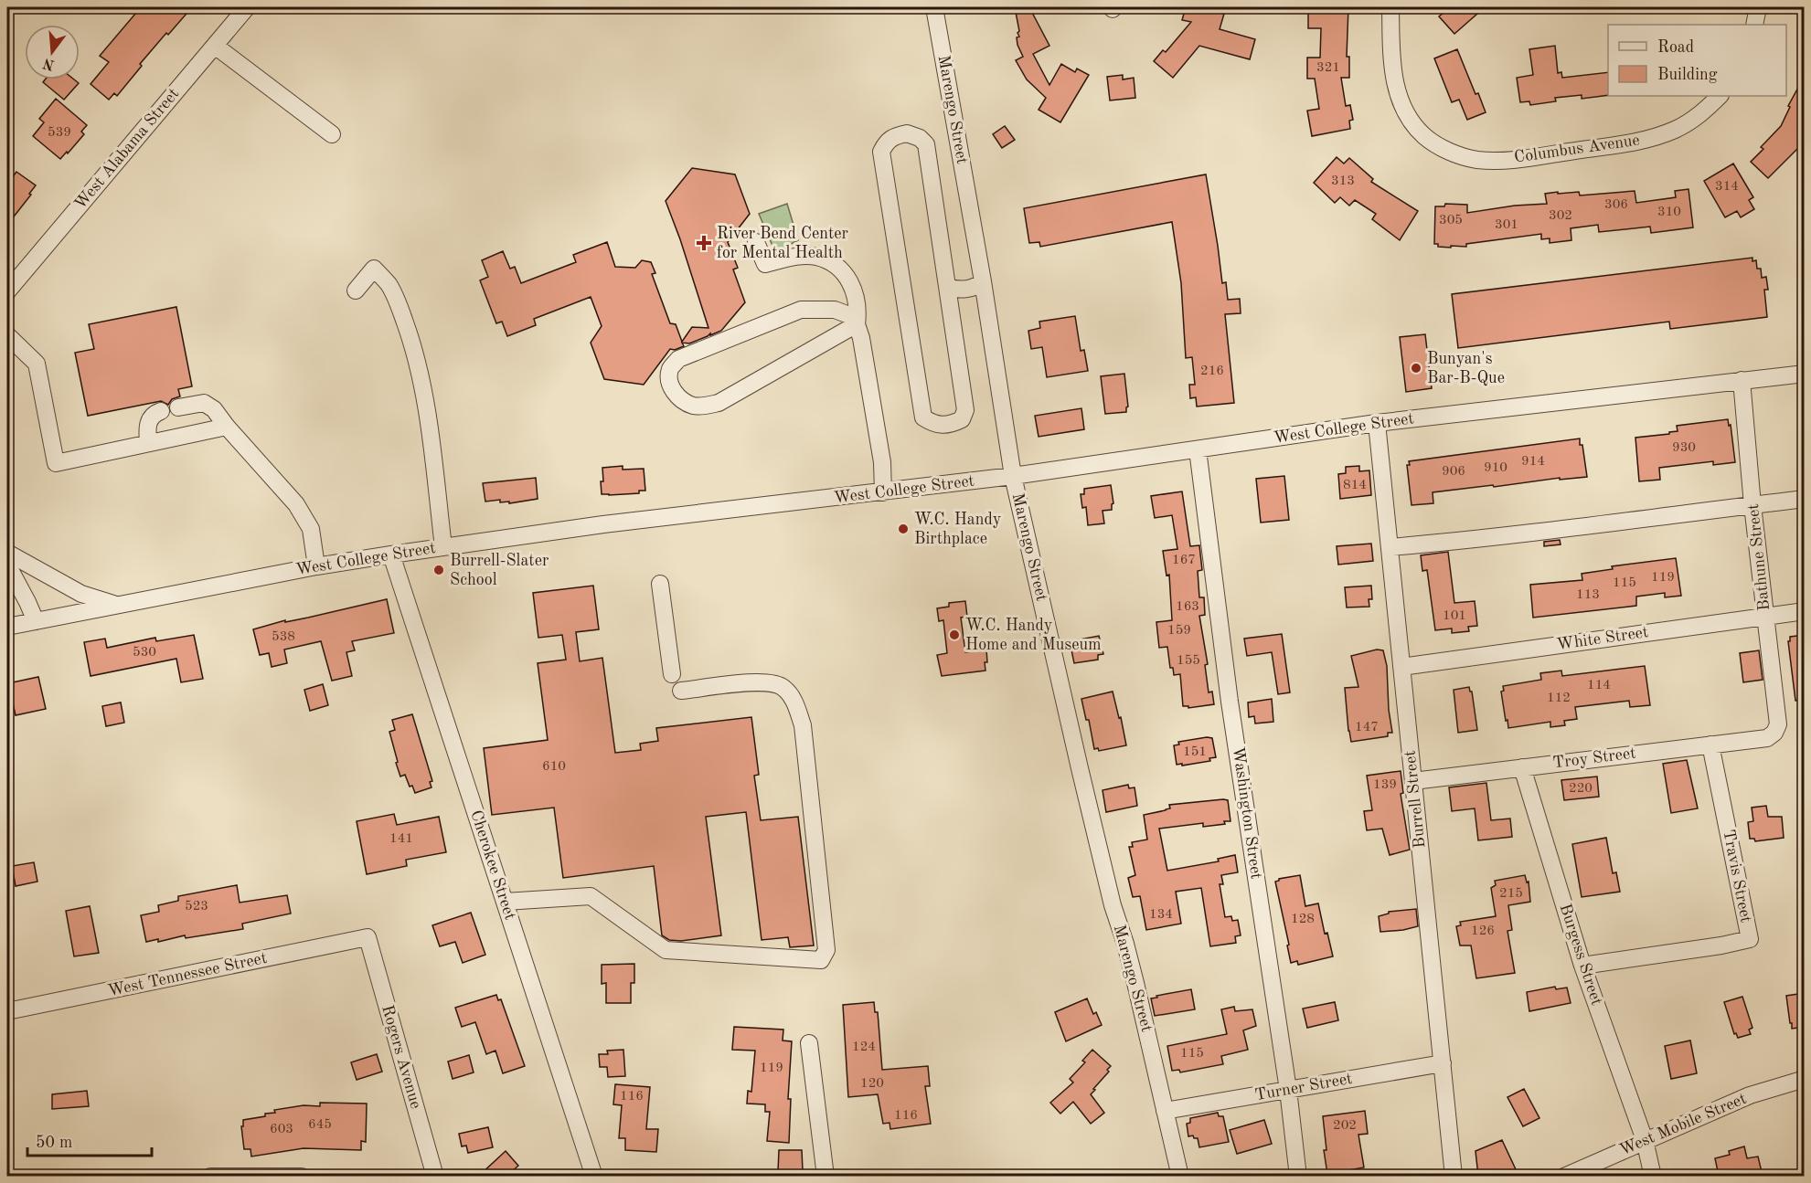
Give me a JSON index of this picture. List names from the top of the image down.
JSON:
{
  "streets": {
    "street": [
      "Marengo Street",
      "West Alabama Street",
      "Columbus Avenue",
      "West College Street",
      "Bathune Street",
      "White Street",
      "Troy Street",
      "Burrell Street",
      "Washington Street",
      "Cherokee Street",
      "Travis Street",
      "Burgess Street",
      "West Tennessee Street",
      "Rogers Avenue",
      "Turner Street",
      "West Mobile Street"
    ]
  },
  "crossings": [
    ["Marengo Street", "West College Street"],
    ["Marengo Street", "Turner Street"],
    ["West College Street", "Bathune Street"],
    ["West College Street", "Burrell Street"],
    ["West College Street", "Washington Street"],
    ["West College Street", "Cherokee Street"],
    ["Bathune Street", "White Street"],
    ["Bathune Street", "Troy Street"],
    ["White Street", "Burrell Street"],
    ["Troy Street", "Burrell Street"],
    ["Troy Street", "Travis Street"],
    ["Troy Street", "Burgess Street"],
    ["Burrell Street", "Turner Street"],
    ["Washington Street", "Turner Street"],
    ["Travis Street", "Burgess Street"],
    ["Burgess Street", "West Mobile Street"],
    ["West Tennessee Street", "Rogers Avenue"]
  ],
  "places": {
    "health": ["River Bend Center for Mental Health"],
    "other": [
      "Bunyan's Bar-B-Que",
      "W.C. Handy Birthplace",
      "Burrell-Slater School",
      "W.C. Handy Home and Museum"
    ]
  },
  "house_numbers": [
    "321",
    "539",
    "313",
    "314",
    "306",
    "310",
    "302",
    "305",
    "301",
    "216",
    "930",
    "914",
    "910",
    "906",
    "814",
    "167",
    "119",
    "115",
    "113",
    "163",
    "101",
    "159",
    "538",
    "530",
    "155",
    "114",
    "112",
    "147",
    "151",
    "610",
    "139",
    "220",
    "141",
    "215",
    "523",
    "134",
    "128",
    "126",
    "124",
    "115",
    "119",
    "120",
    "116",
    "116",
    "645",
    "202",
    "603"
  ],
  "legend": ["Road", "Building"],
  "scale_bar": "50 m",
  "north": "bottom"
}
